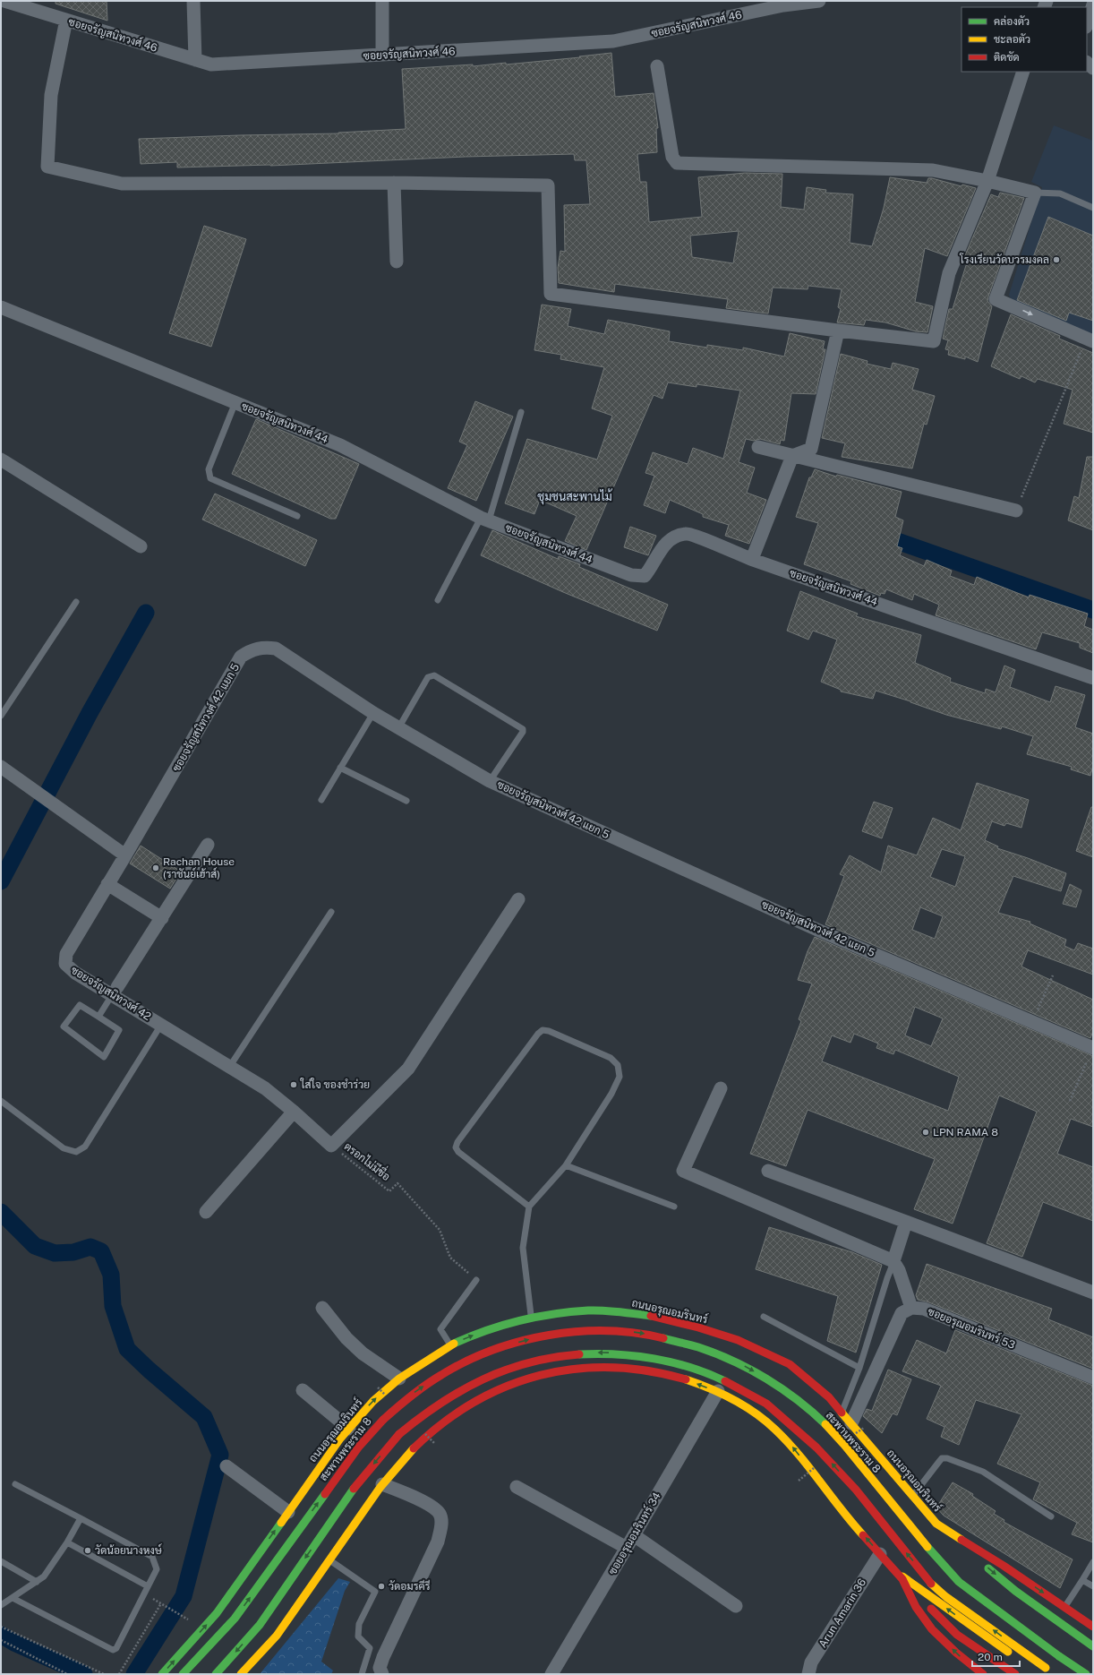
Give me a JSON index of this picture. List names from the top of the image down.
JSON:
{
  "streets": {
    "main road": ["ถนนอรุณอมรินทร์", "สะพานพระราม 8"],
    "street": [
      "ซอยจรัญสนิทวงศ์ 46",
      "ซอยจรัญสนิทวงศ์ 44",
      "ซอยจรัญสนิทวงศ์ 42 แยก 5",
      "ซอยจรัญสนิทวงศ์ 42",
      "ซอยอรุณอมรินทร์ 53",
      "ซอยอรุณอมรินทร์ 34",
      "Arun Amarin 36"
    ],
    "path": ["ตรอกไม่มีชื่อ"]
  },
  "crossings": [
    ["ซอยจรัญสนิทวงศ์ 42 แยก 5", "ซอยจรัญสนิทวงศ์ 42"],
    ["ซอยจรัญสนิทวงศ์ 42", "ตรอกไม่มีชื่อ"]
  ],
  "districts": ["ชุมชนสะพานไม้"],
  "places": [
    "โรงเรียนวัดบวรมงคล",
    "Rachan House (ราชันย์เฮ้าส์)",
    "ใส่ใจ ของชำร่วย",
    "LPN RAMA 8",
    "วัดน้อยนางหงษ์",
    "วัดอมรคีรี"
  ],
  "legend": ["คล่องตัว", "ชะลอตัว", "ติดขัด"],
  "scale_bar": "20 m"
}
